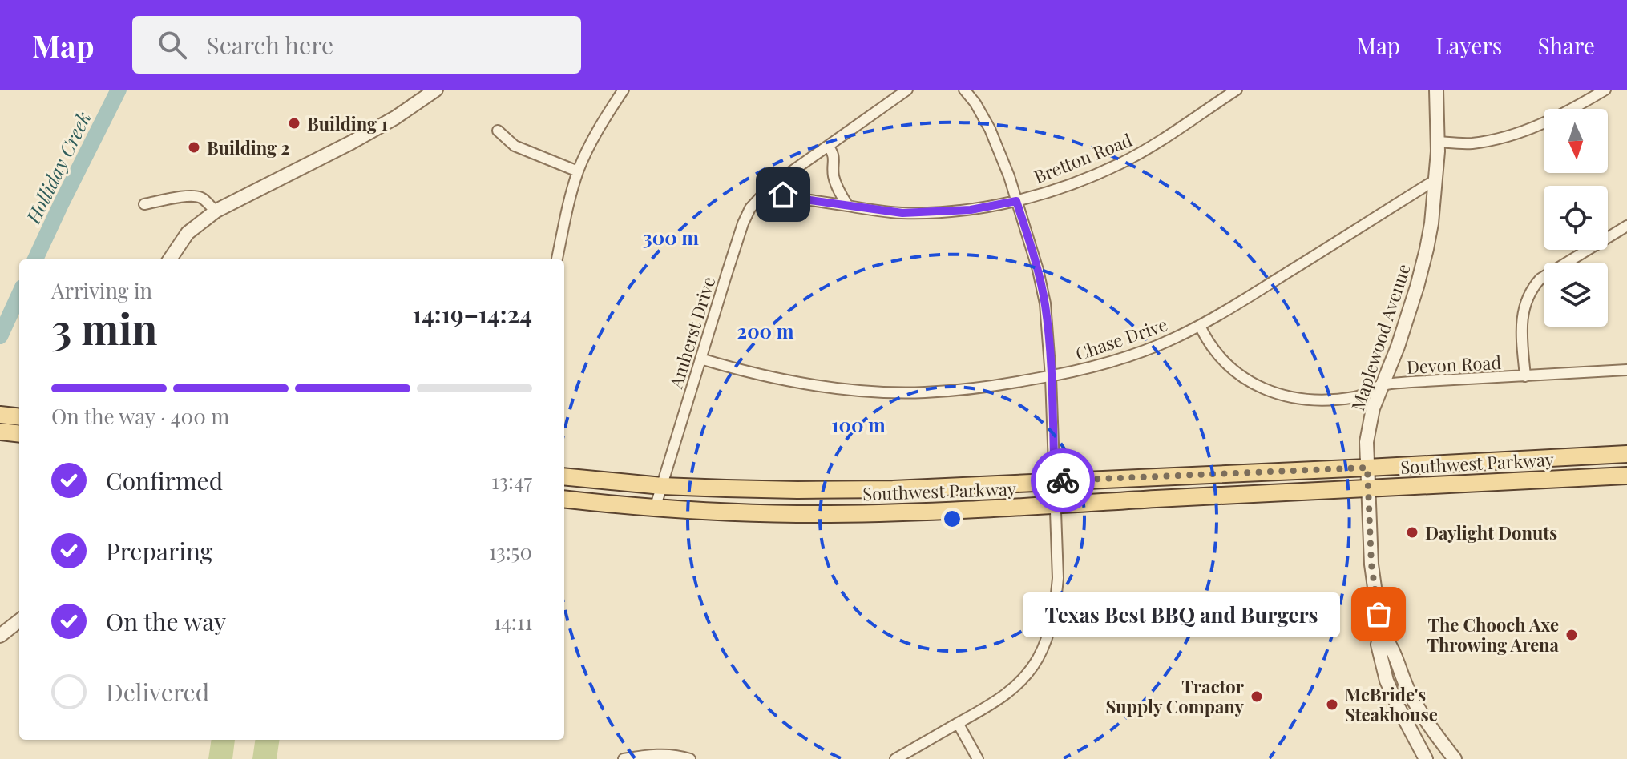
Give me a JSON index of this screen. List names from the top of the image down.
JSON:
{
  "streets": {
    "main road": ["Southwest Parkway"],
    "street": [
      "Bretton Road",
      "Amherst Drive",
      "Maplewood Avenue",
      "Chase Drive",
      "Devon Road"
    ]
  },
  "crossings": [
    ["Bretton Road", "Amherst Drive"],
    ["Amherst Drive", "Chase Drive"],
    ["Amherst Drive", "Southwest Parkway"],
    ["Maplewood Avenue", "Chase Drive"],
    ["Maplewood Avenue", "Devon Road"],
    ["Maplewood Avenue", "Southwest Parkway"],
    ["Chase Drive", "Devon Road"]
  ],
  "water": ["Holliday Creek"],
  "places": [
    "Building 1",
    "Building 2",
    "Daylight Donuts",
    "Texas Best BBQ and Burgers",
    "The Chooch Axe Throwing Arena",
    "Tractor Supply Company",
    "McBride's Steakhouse"
  ],
  "north": "bottom",
  "page": {
    "header": "Map",
    "search": "Search here",
    "nav": ["Map", "Layers", "Share"],
    "heading": ["3 min", "Arriving in", "14:19–14:24"],
    "bar": "On the way · 400 m",
    "list": [
      ["Confirmed", "13:47"],
      ["Preparing", "13:50"],
      ["On the way", "14:11"],
      "Delivered"
    ],
    "bubble": "Texas Best BBQ and Burgers"
  },
  "rings": ["300 m", "200 m", "100 m"]
}
